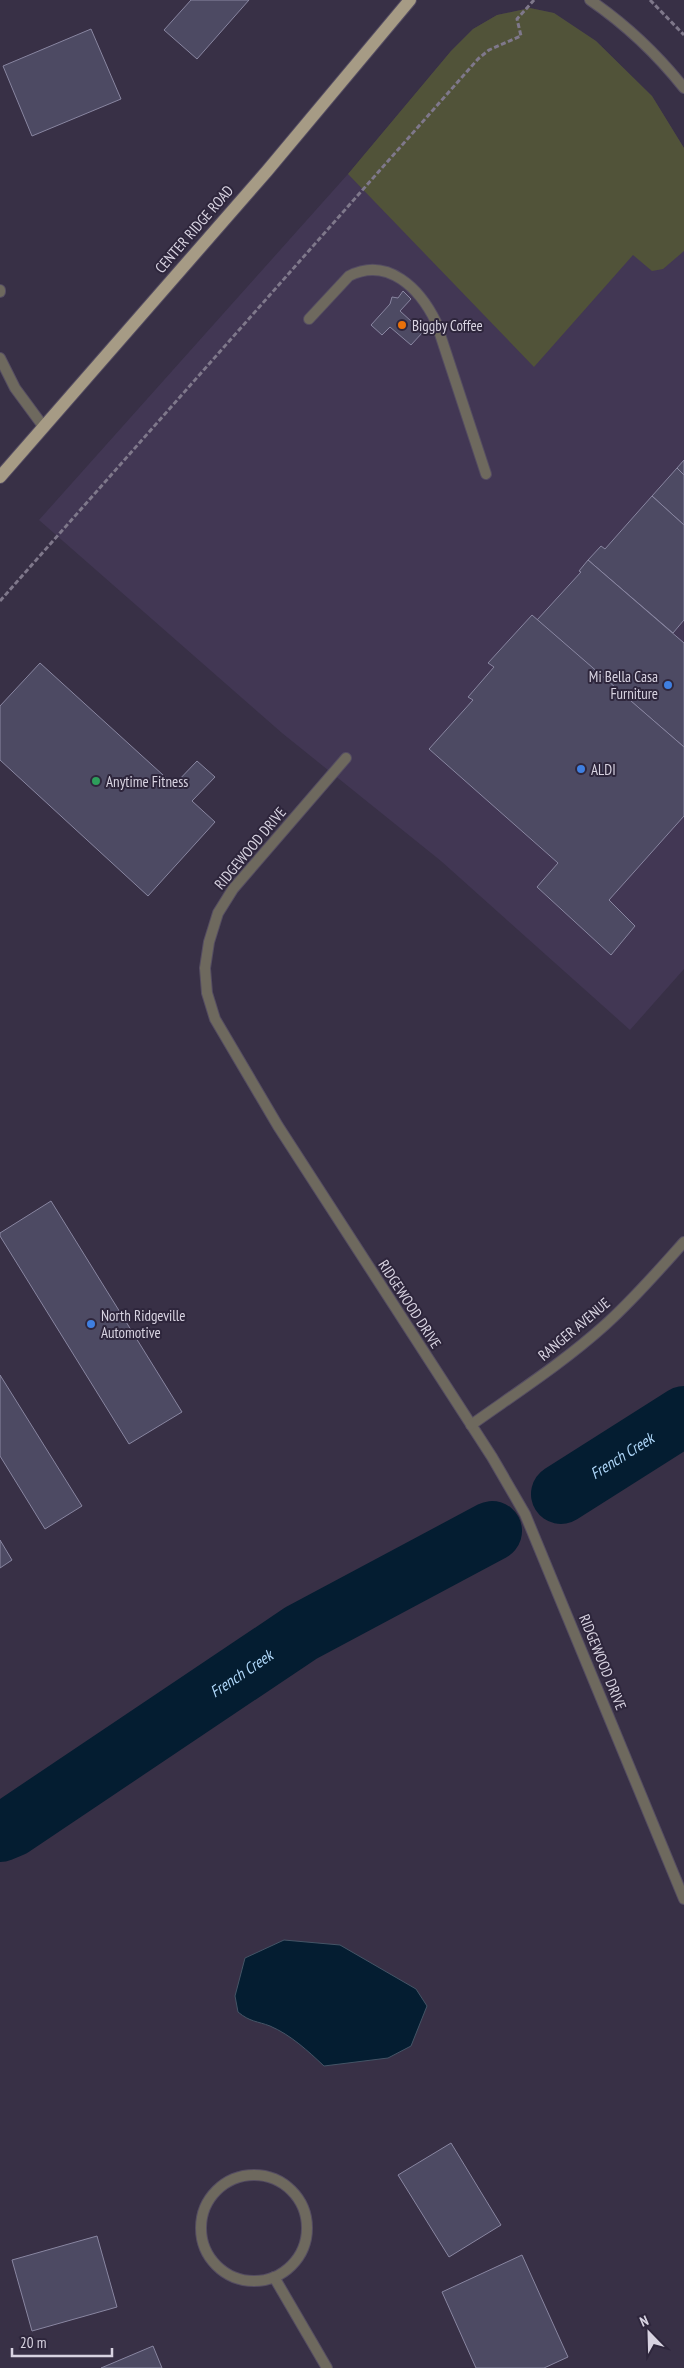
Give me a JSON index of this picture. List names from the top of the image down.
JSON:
{
  "streets": {
    "main road": ["CENTER RIDGE ROAD"],
    "street": ["RIDGEWOOD DRIVE", "RANGER AVENUE"]
  },
  "crossings": [
    ["RIDGEWOOD DRIVE", "RANGER AVENUE"]
  ],
  "water": ["French Creek"],
  "places": [
    "Biggby Coffee",
    "Mi Bella Casa Furniture",
    "ALDI",
    "Anytime Fitness",
    "North Ridgeville Automotive"
  ],
  "scale_bar": "20 m",
  "north": "top left"
}
